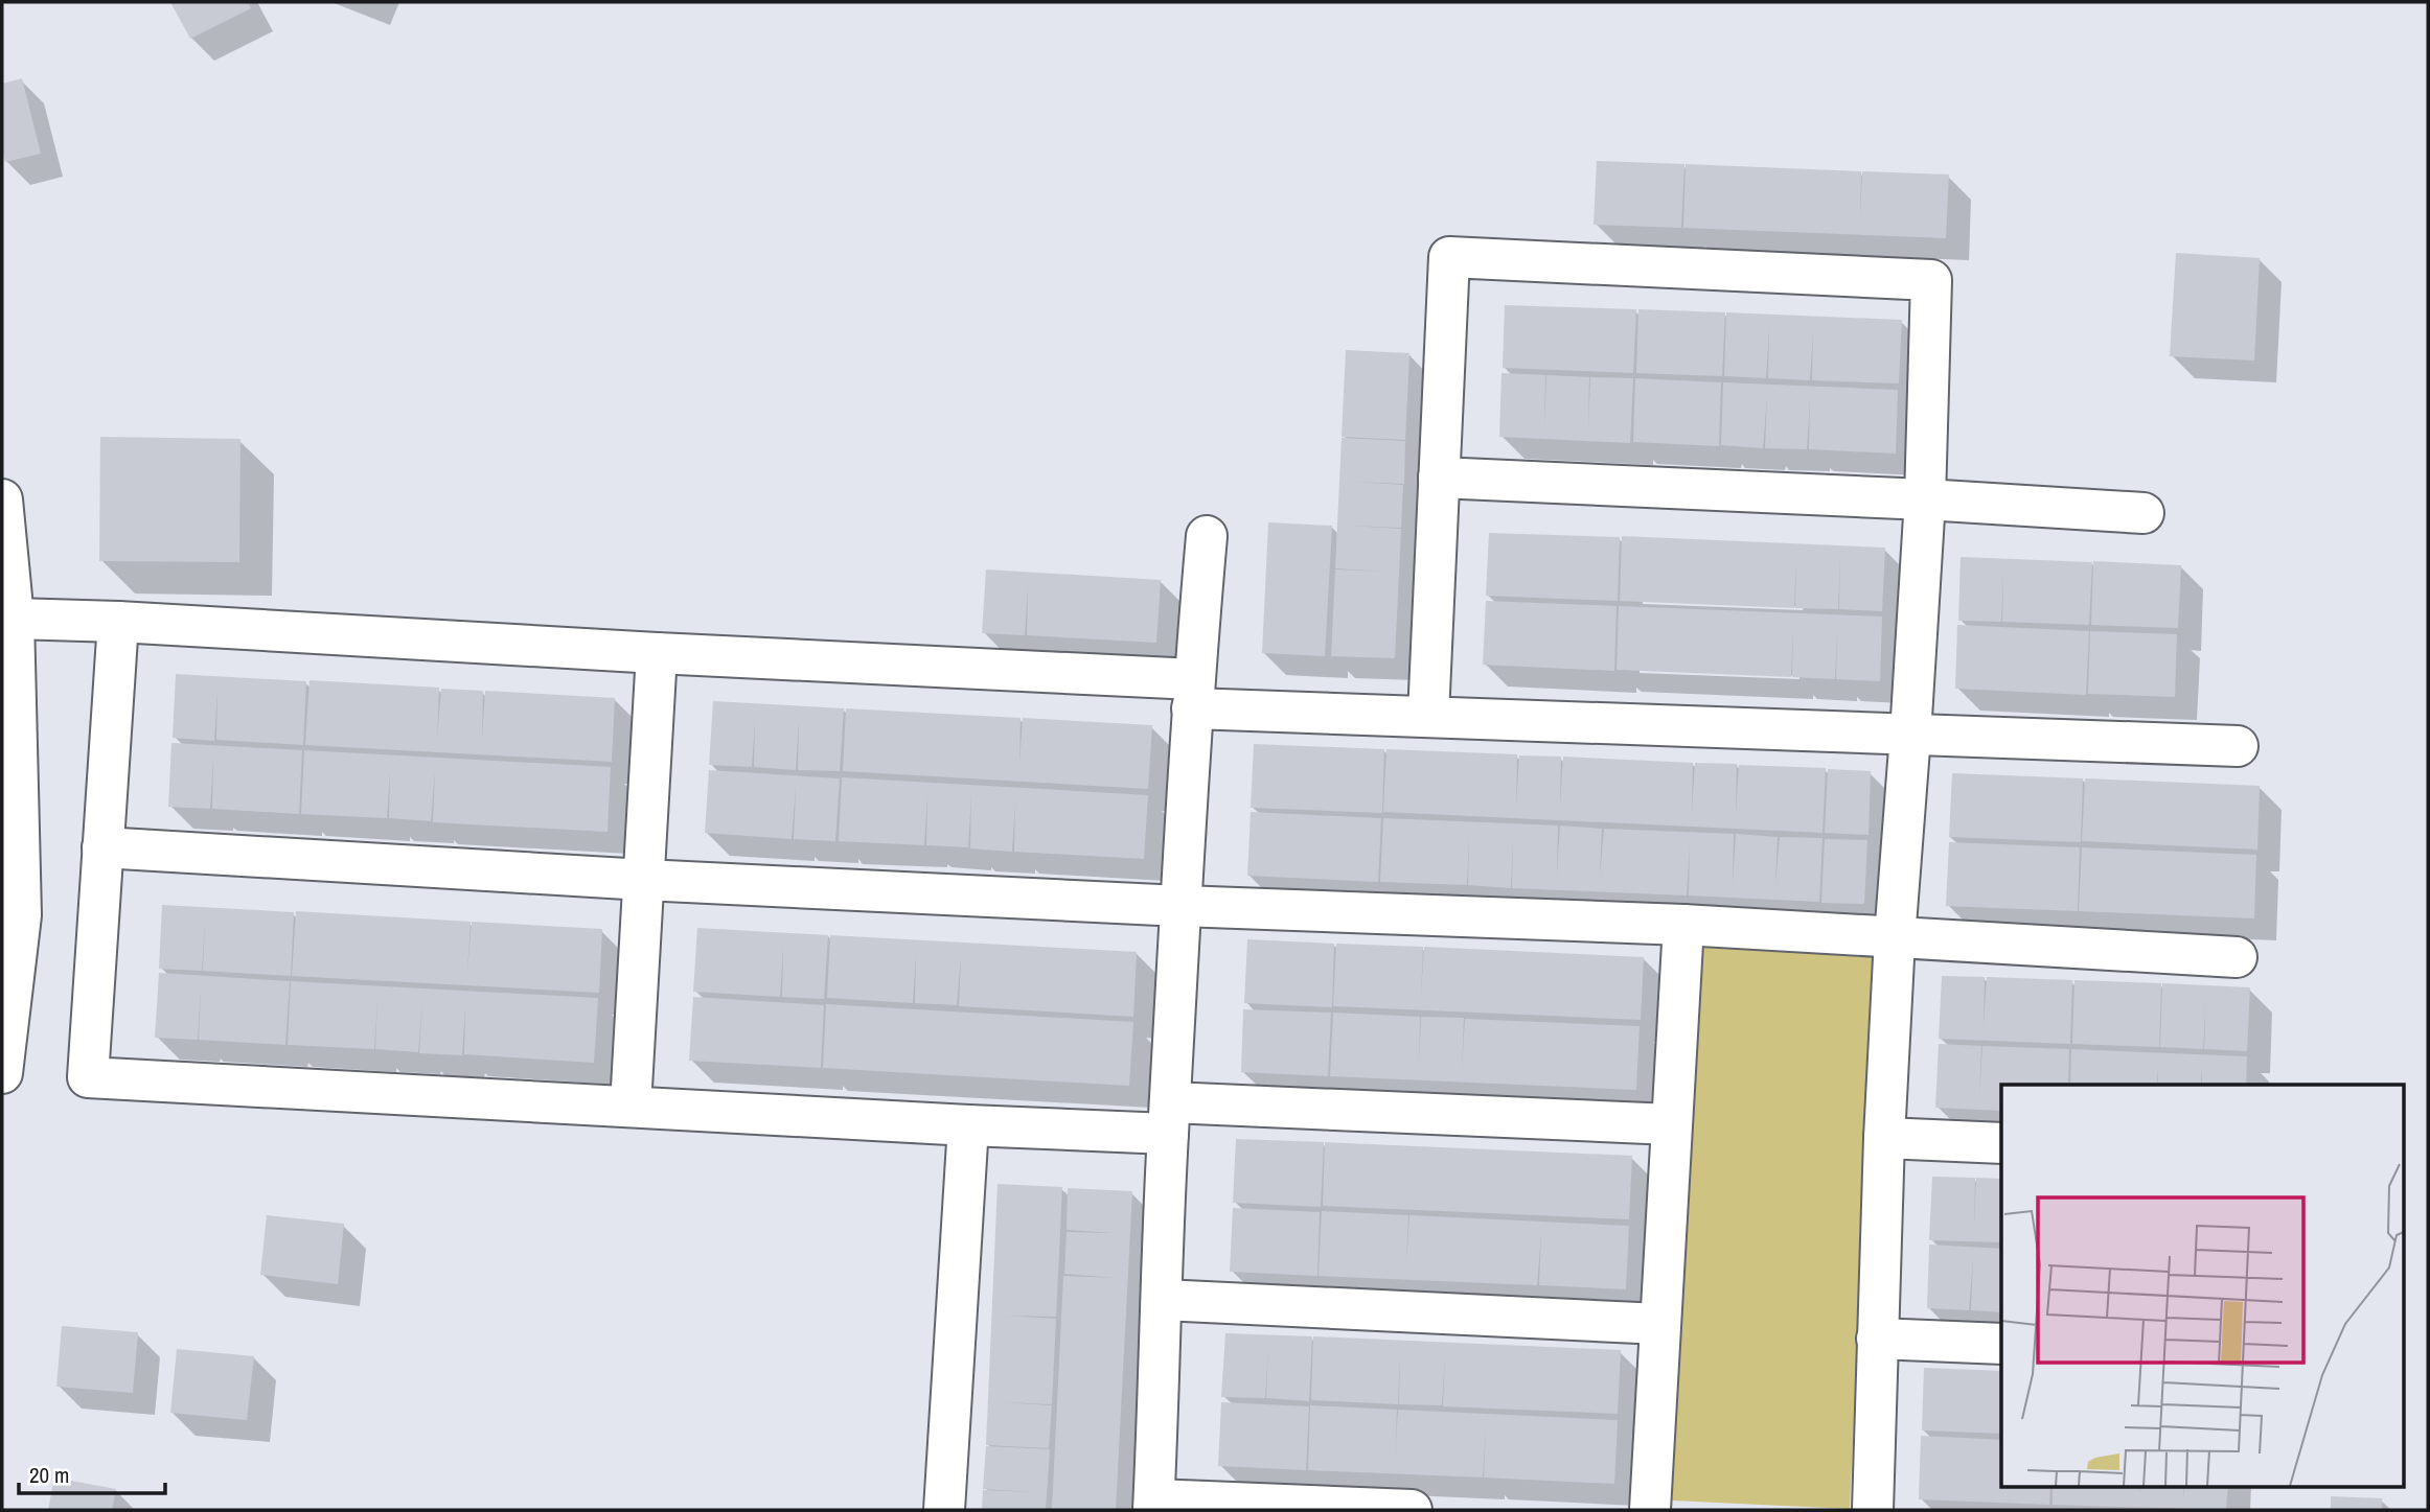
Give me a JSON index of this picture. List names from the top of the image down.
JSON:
{
  "scale_bar": "20 m"
}
